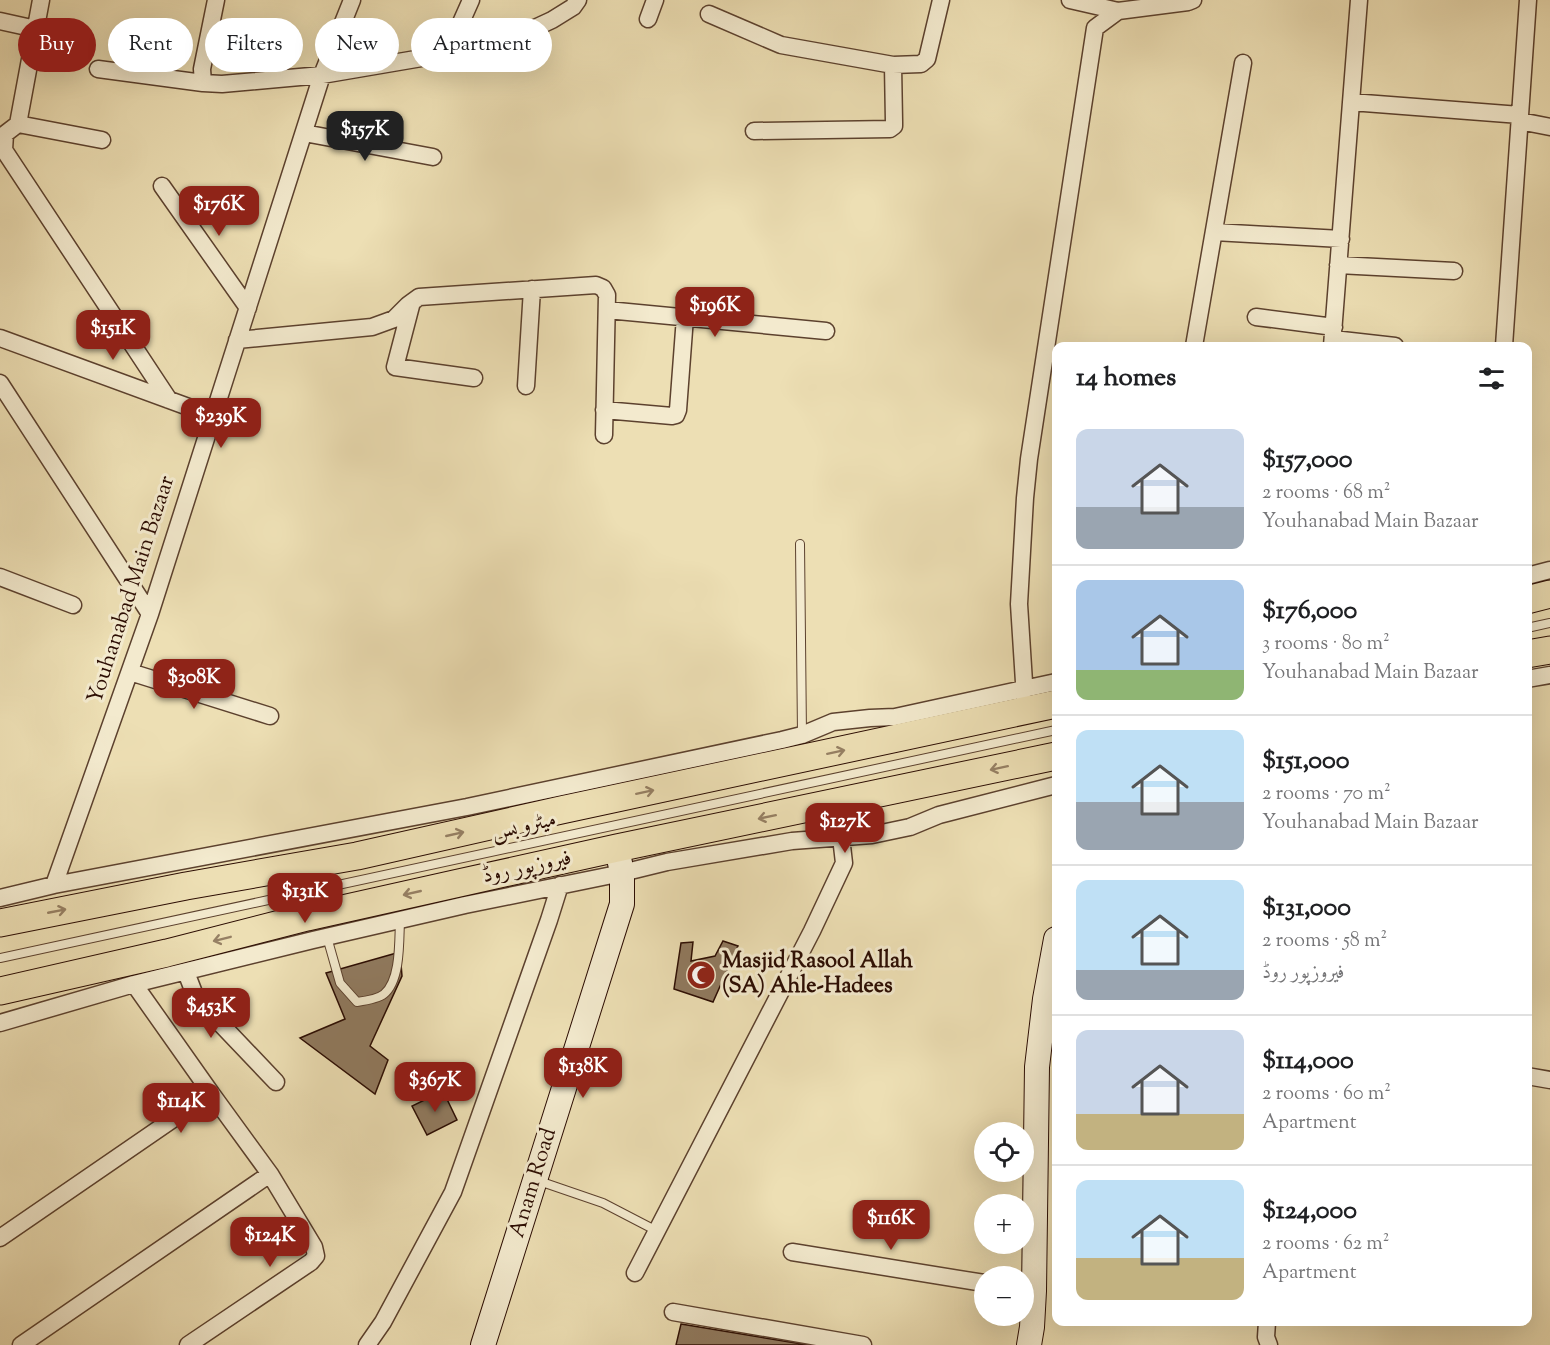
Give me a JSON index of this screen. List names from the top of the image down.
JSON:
{
  "streets": {
    "main road": ["فیروزپور روڈ"],
    "street": ["Youhanabad Main Bazaar", "Anam Road"],
    "lane": ["میٹرو بس"]
  },
  "crossings": [
    ["فیروزپور روڈ", "Anam Road"]
  ],
  "places": {
    "mosque": ["Masjid Rasool Allah (SA) Ahle-Hadees"]
  },
  "page": {
    "chip": [
      "Buy",
      "Rent",
      "Filters",
      "New",
      "Apartment"
    ],
    "price": [
      "$157K",
      "$176K",
      "$196K",
      "$151K",
      "$239K",
      "$308K",
      "$127K",
      "$131K",
      "$453K",
      "$138K",
      "$367K",
      "$114K",
      "$116K",
      "$124K"
    ],
    "heading": "14 homes",
    "list": [
      {
        "name": "$157,000",
        "note": "2 rooms · 68 m² · Youhanabad Main Bazaar"
      },
      {
        "name": "$176,000",
        "note": "3 rooms · 80 m² · Youhanabad Main Bazaar"
      },
      {
        "name": "$151,000",
        "note": "2 rooms · 70 m² · Youhanabad Main Bazaar"
      },
      {
        "name": "$131,000",
        "note": "2 rooms · 58 m² · فیروزپور روڈ"
      },
      {
        "name": "$114,000",
        "note": "2 rooms · 60 m² · Apartment"
      },
      {
        "name": "$124,000",
        "note": "2 rooms · 62 m² · Apartment"
      }
    ],
    "map_buttons": ["+", "−"]
  }
}
